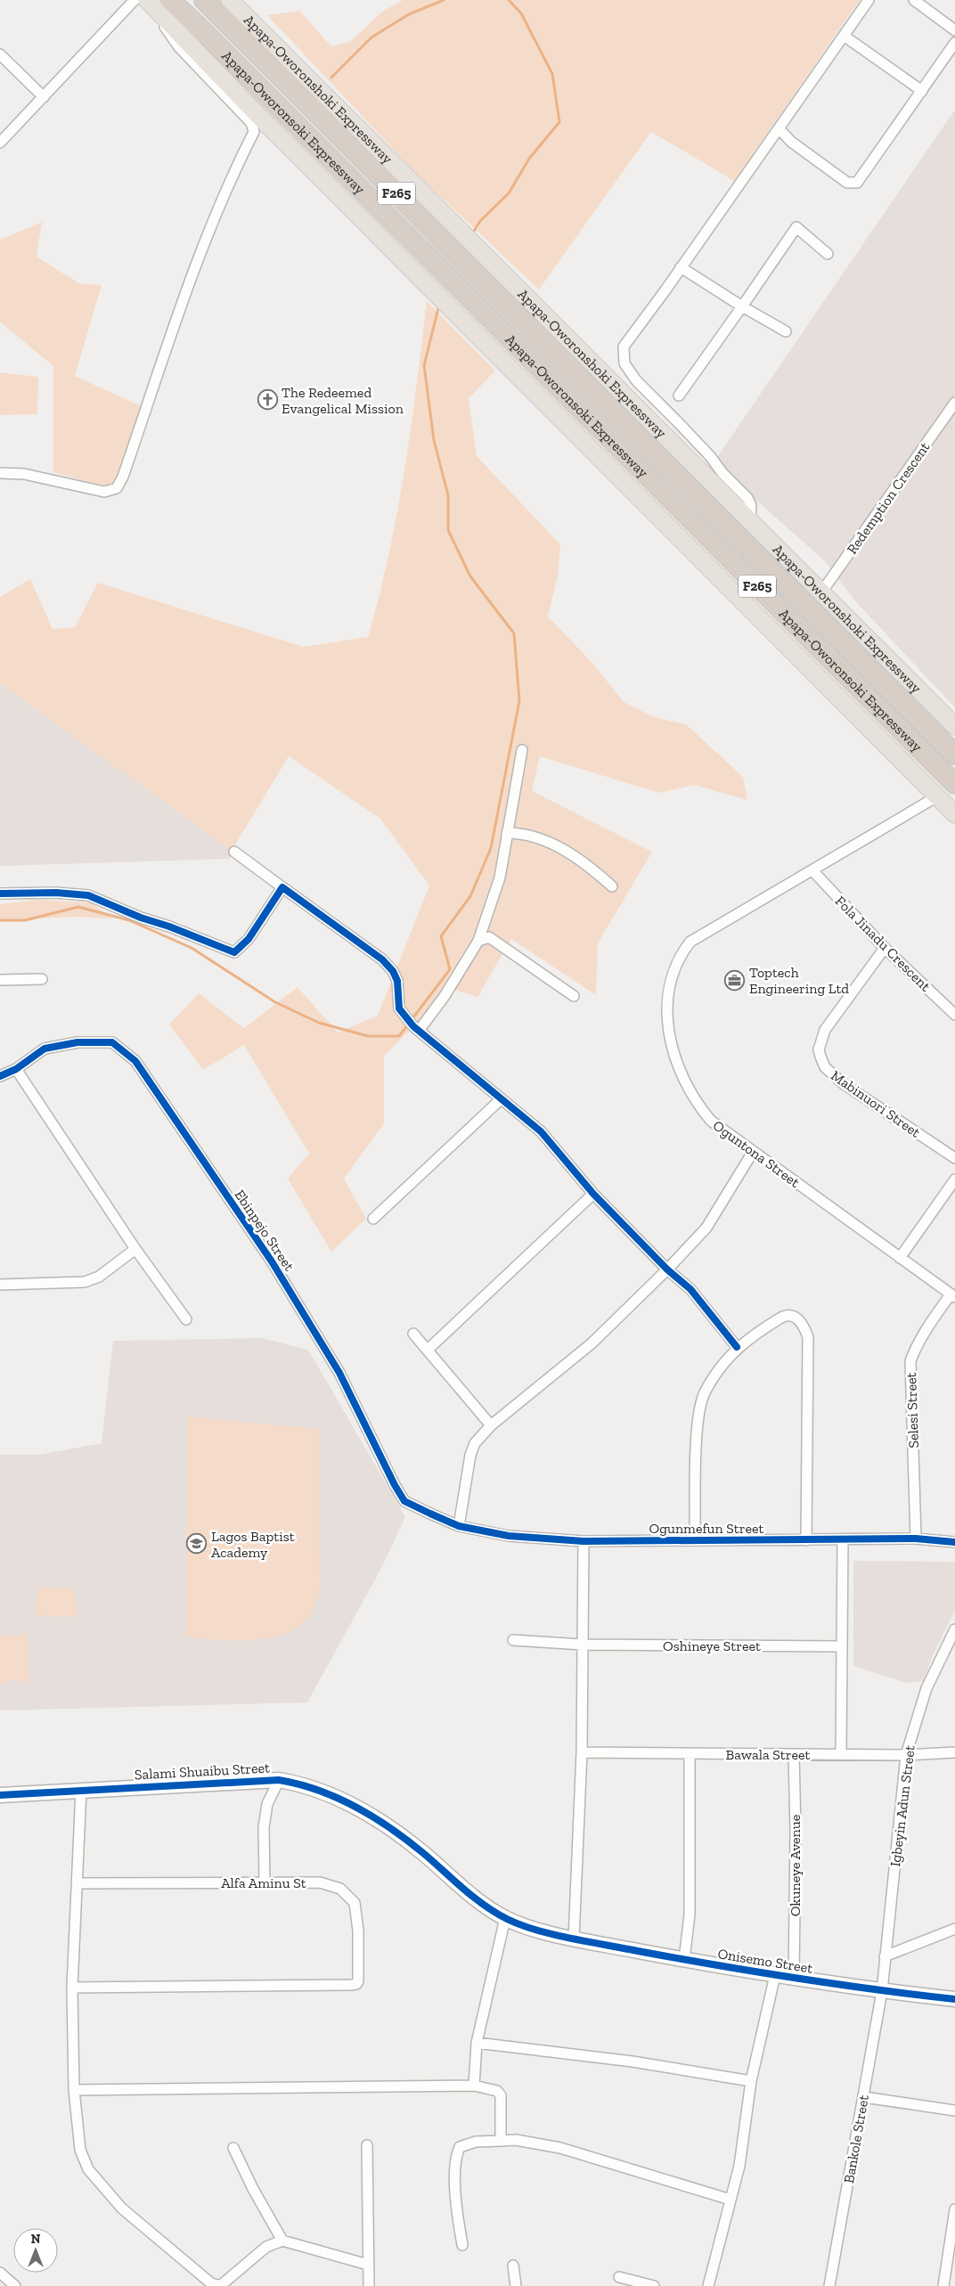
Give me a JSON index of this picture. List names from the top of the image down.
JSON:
{
  "streets": {
    "highway": ["Apapa-Oworonsoki Expressway", "F265"],
    "main road": ["Apapa-Oworonshoki Expressway"],
    "street": [
      "Redemption Crescent",
      "Fola Jinadu Crescent",
      "Mabinuori Street",
      "Oguntona Street",
      "Ebinpejo Street",
      "Selesi Street",
      "Ogunmefun Street",
      "Oshineye Street",
      "Bawala Street",
      "Salami Shuaibu Street",
      "Igbeyin Adun Street",
      "Okuneye Avenue",
      "Alfa Aminu St",
      "Onisemo Street",
      "Bankole Street"
    ]
  },
  "crossings": [
    ["Apapa-Oworonshoki Expressway", "Apapa-Oworonsoki Expressway"],
    ["Apapa-Oworonshoki Expressway", "Redemption Crescent"],
    ["Apapa-Oworonsoki Expressway", "Oguntona Street"],
    ["Fola Jinadu Crescent", "Mabinuori Street"],
    ["Fola Jinadu Crescent", "Oguntona Street"],
    ["Oguntona Street", "Selesi Street"],
    ["Ebinpejo Street", "Ogunmefun Street"],
    ["Selesi Street", "Ogunmefun Street"],
    ["Bawala Street", "Igbeyin Adun Street"],
    ["Bawala Street", "Okuneye Avenue"],
    ["Salami Shuaibu Street", "Onisemo Street"],
    ["Igbeyin Adun Street", "Onisemo Street"],
    ["Igbeyin Adun Street", "Bankole Street"],
    ["Okuneye Avenue", "Onisemo Street"],
    ["Onisemo Street", "Bankole Street"]
  ],
  "places": {
    "church": ["The Redeemed Evangelical Mission"],
    "office": ["Toptech Engineering Ltd"],
    "school or university": ["Lagos Baptist Academy"]
  },
  "north": "top"
}
